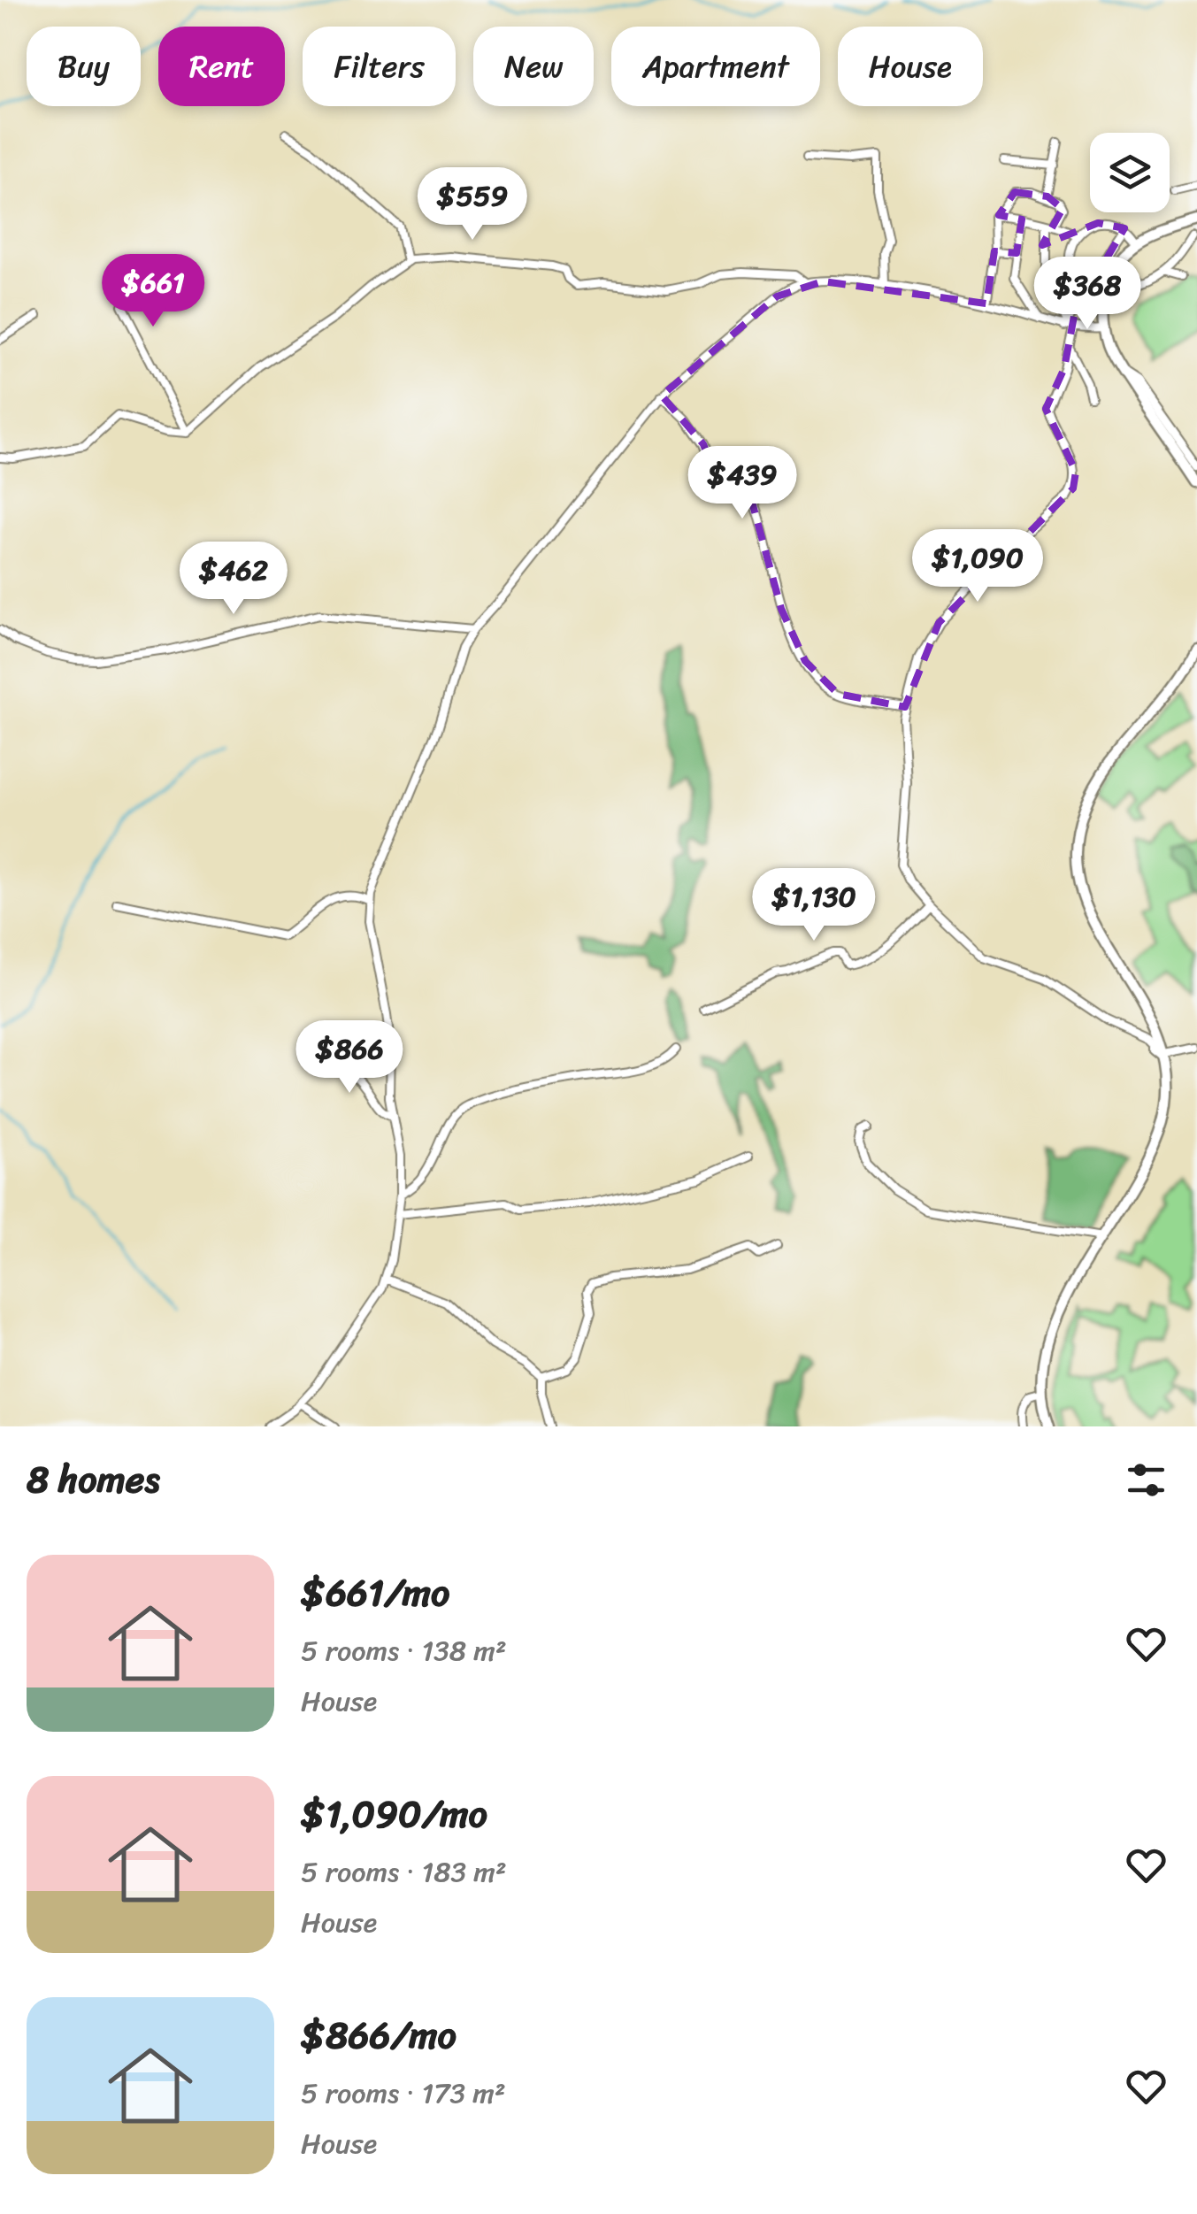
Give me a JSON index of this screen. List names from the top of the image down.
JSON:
{
  "page": {
    "chip": [
      "Buy",
      "Rent",
      "Filters",
      "New",
      "Apartment",
      "House"
    ],
    "price": [
      "$559",
      "$661",
      "$368",
      "$439",
      "$1,090",
      "$462",
      "$1,130",
      "$866"
    ],
    "heading": "8 homes",
    "list": [
      {
        "name": "$661/mo",
        "note": "5 rooms · 138 m² · House"
      },
      {
        "name": "$1,090/mo",
        "note": "5 rooms · 183 m² · House"
      },
      {
        "name": "$866/mo",
        "note": "5 rooms · 173 m² · House"
      }
    ]
  }
}
